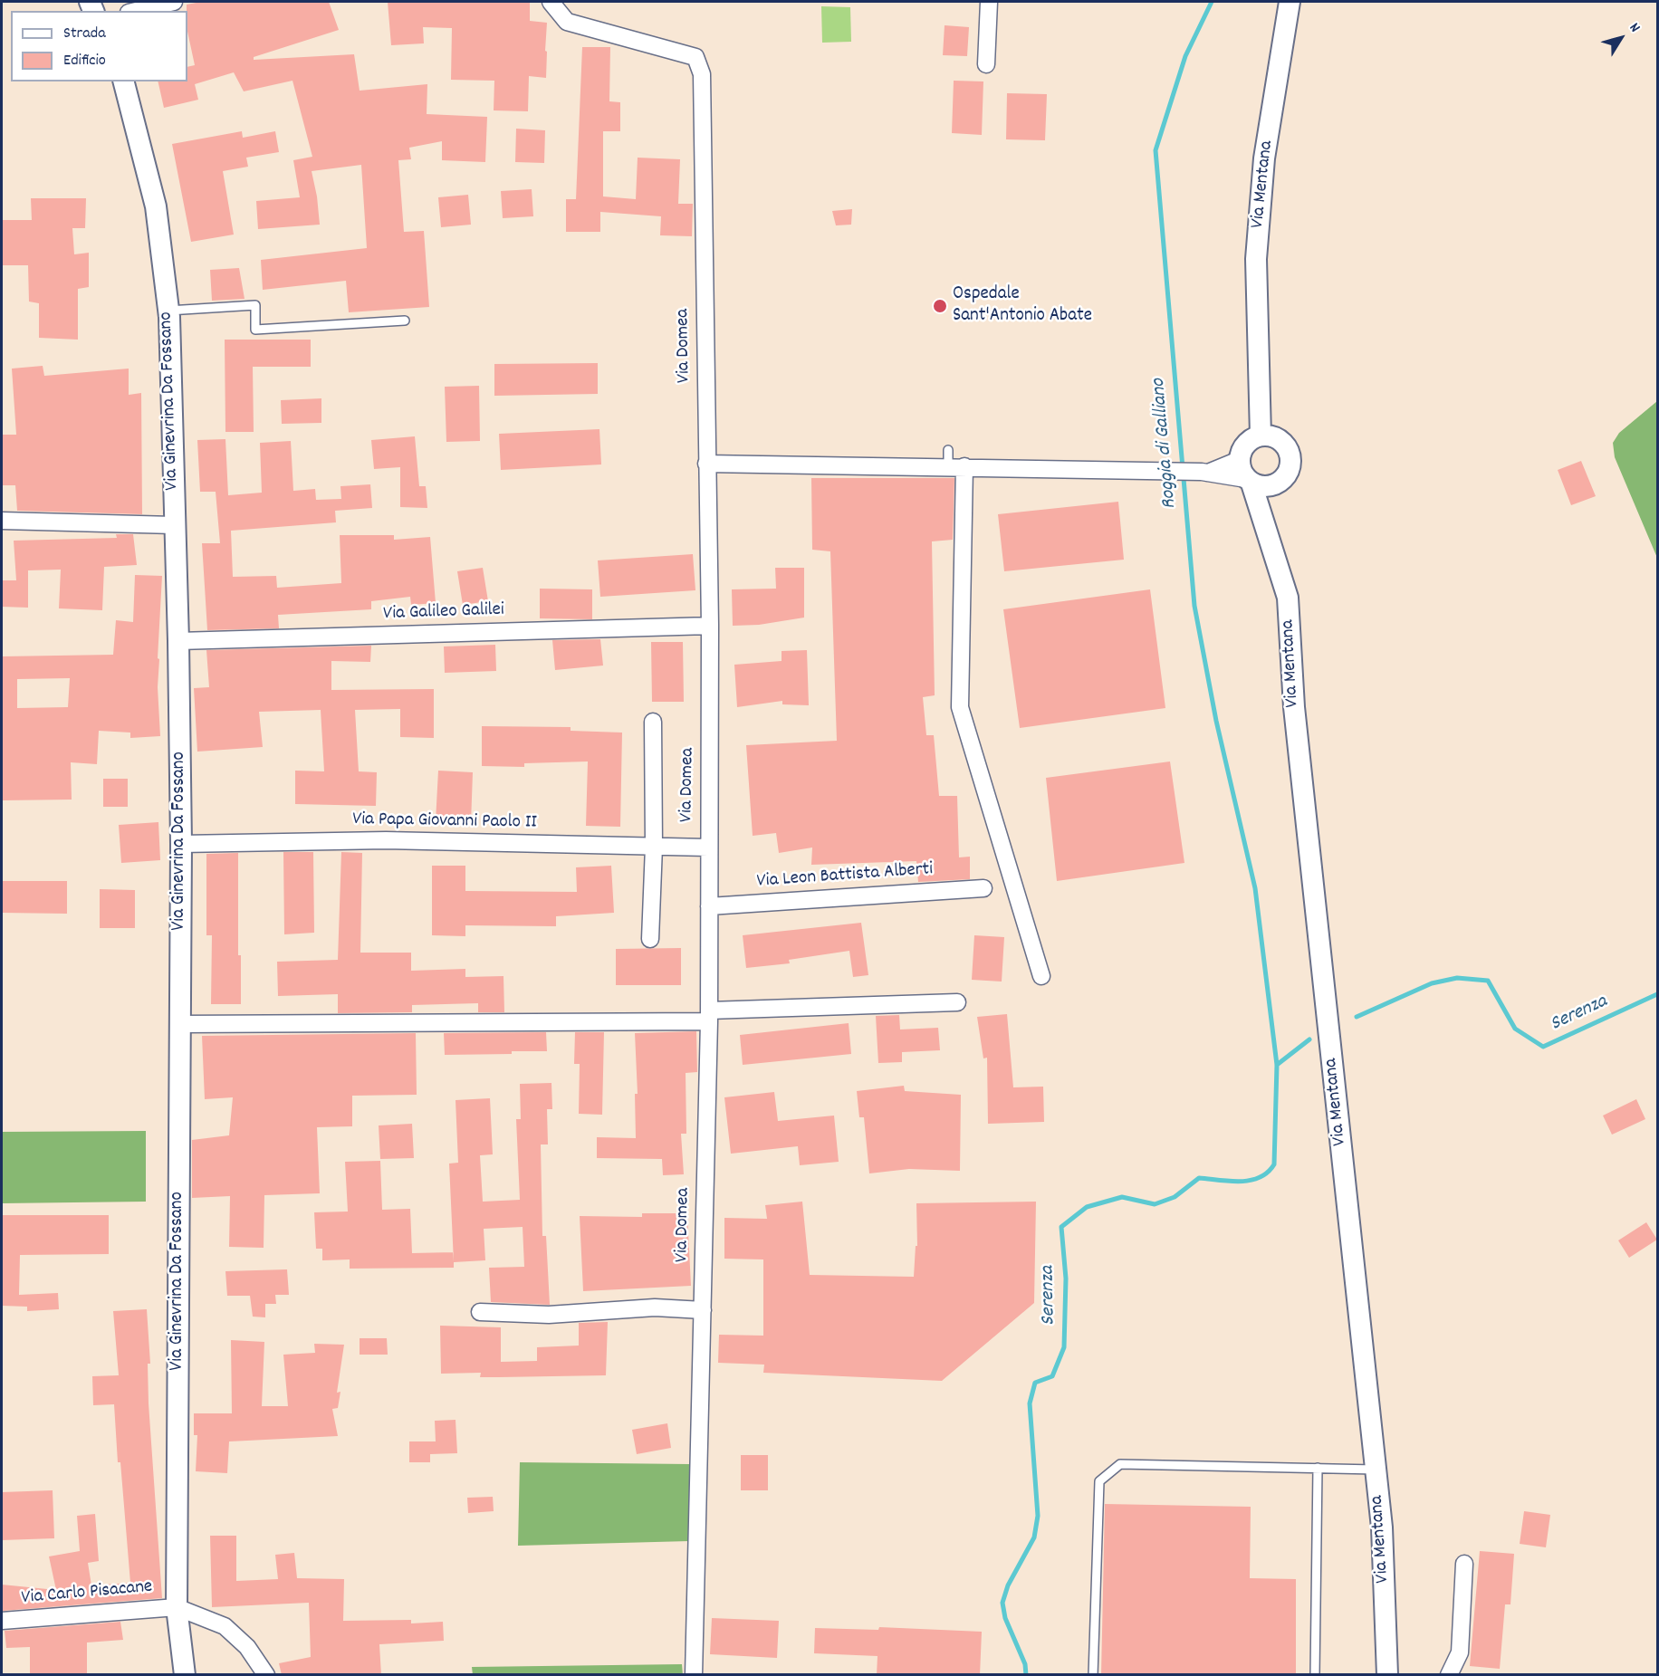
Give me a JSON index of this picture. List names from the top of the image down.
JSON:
{
  "streets": {
    "street": [
      "Via Mentana",
      "Via Domea",
      "Via Ginevrina Da Fossano",
      "Via Galileo Galilei",
      "Via Papa Giovanni Paolo II",
      "Via Leon Battista Alberti",
      "Via Carlo Pisacane"
    ]
  },
  "crossings": [
    ["Via Domea", "Via Galileo Galilei"],
    ["Via Domea", "Via Papa Giovanni Paolo II"],
    ["Via Domea", "Via Leon Battista Alberti"],
    ["Via Ginevrina Da Fossano", "Via Galileo Galilei"],
    ["Via Ginevrina Da Fossano", "Via Papa Giovanni Paolo II"],
    ["Via Ginevrina Da Fossano", "Via Carlo Pisacane"]
  ],
  "water": ["Roggia di Galliano", "Serenza"],
  "places": ["Ospedale Sant'Antonio Abate"],
  "legend": ["Strada", "Edificio"],
  "north": "top right"
}
